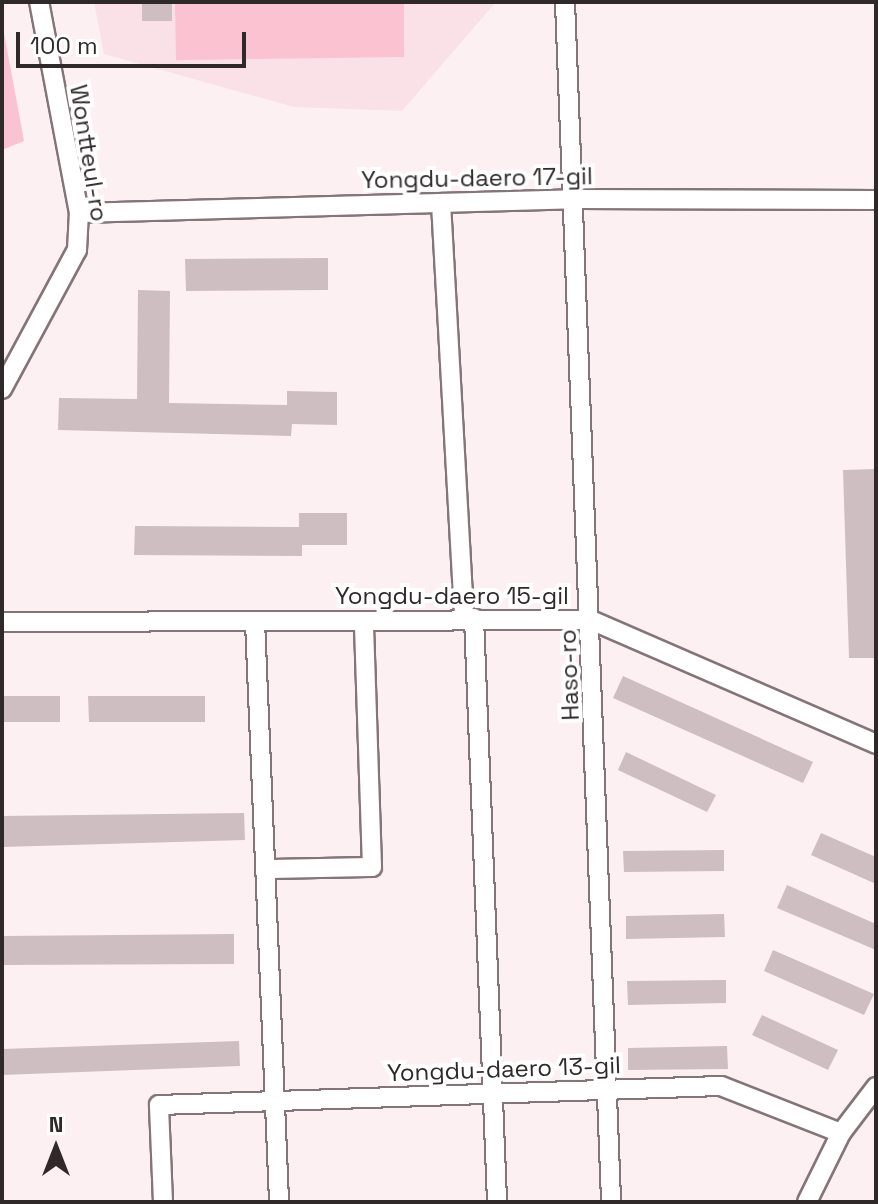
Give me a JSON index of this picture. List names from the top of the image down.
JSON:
{
  "streets": {
    "street": [
      "Wontteul-ro",
      "Yongdu-daero 17-gil",
      "Yongdu-daero 15-gil",
      "Haso-ro",
      "Yongdu-daero 13-gil"
    ]
  },
  "crossings": [
    ["Wontteul-ro", "Yongdu-daero 17-gil"],
    ["Yongdu-daero 17-gil", "Haso-ro"],
    ["Yongdu-daero 15-gil", "Haso-ro"],
    ["Haso-ro", "Yongdu-daero 13-gil"]
  ],
  "scale_bar": "100 m",
  "north": "top"
}
